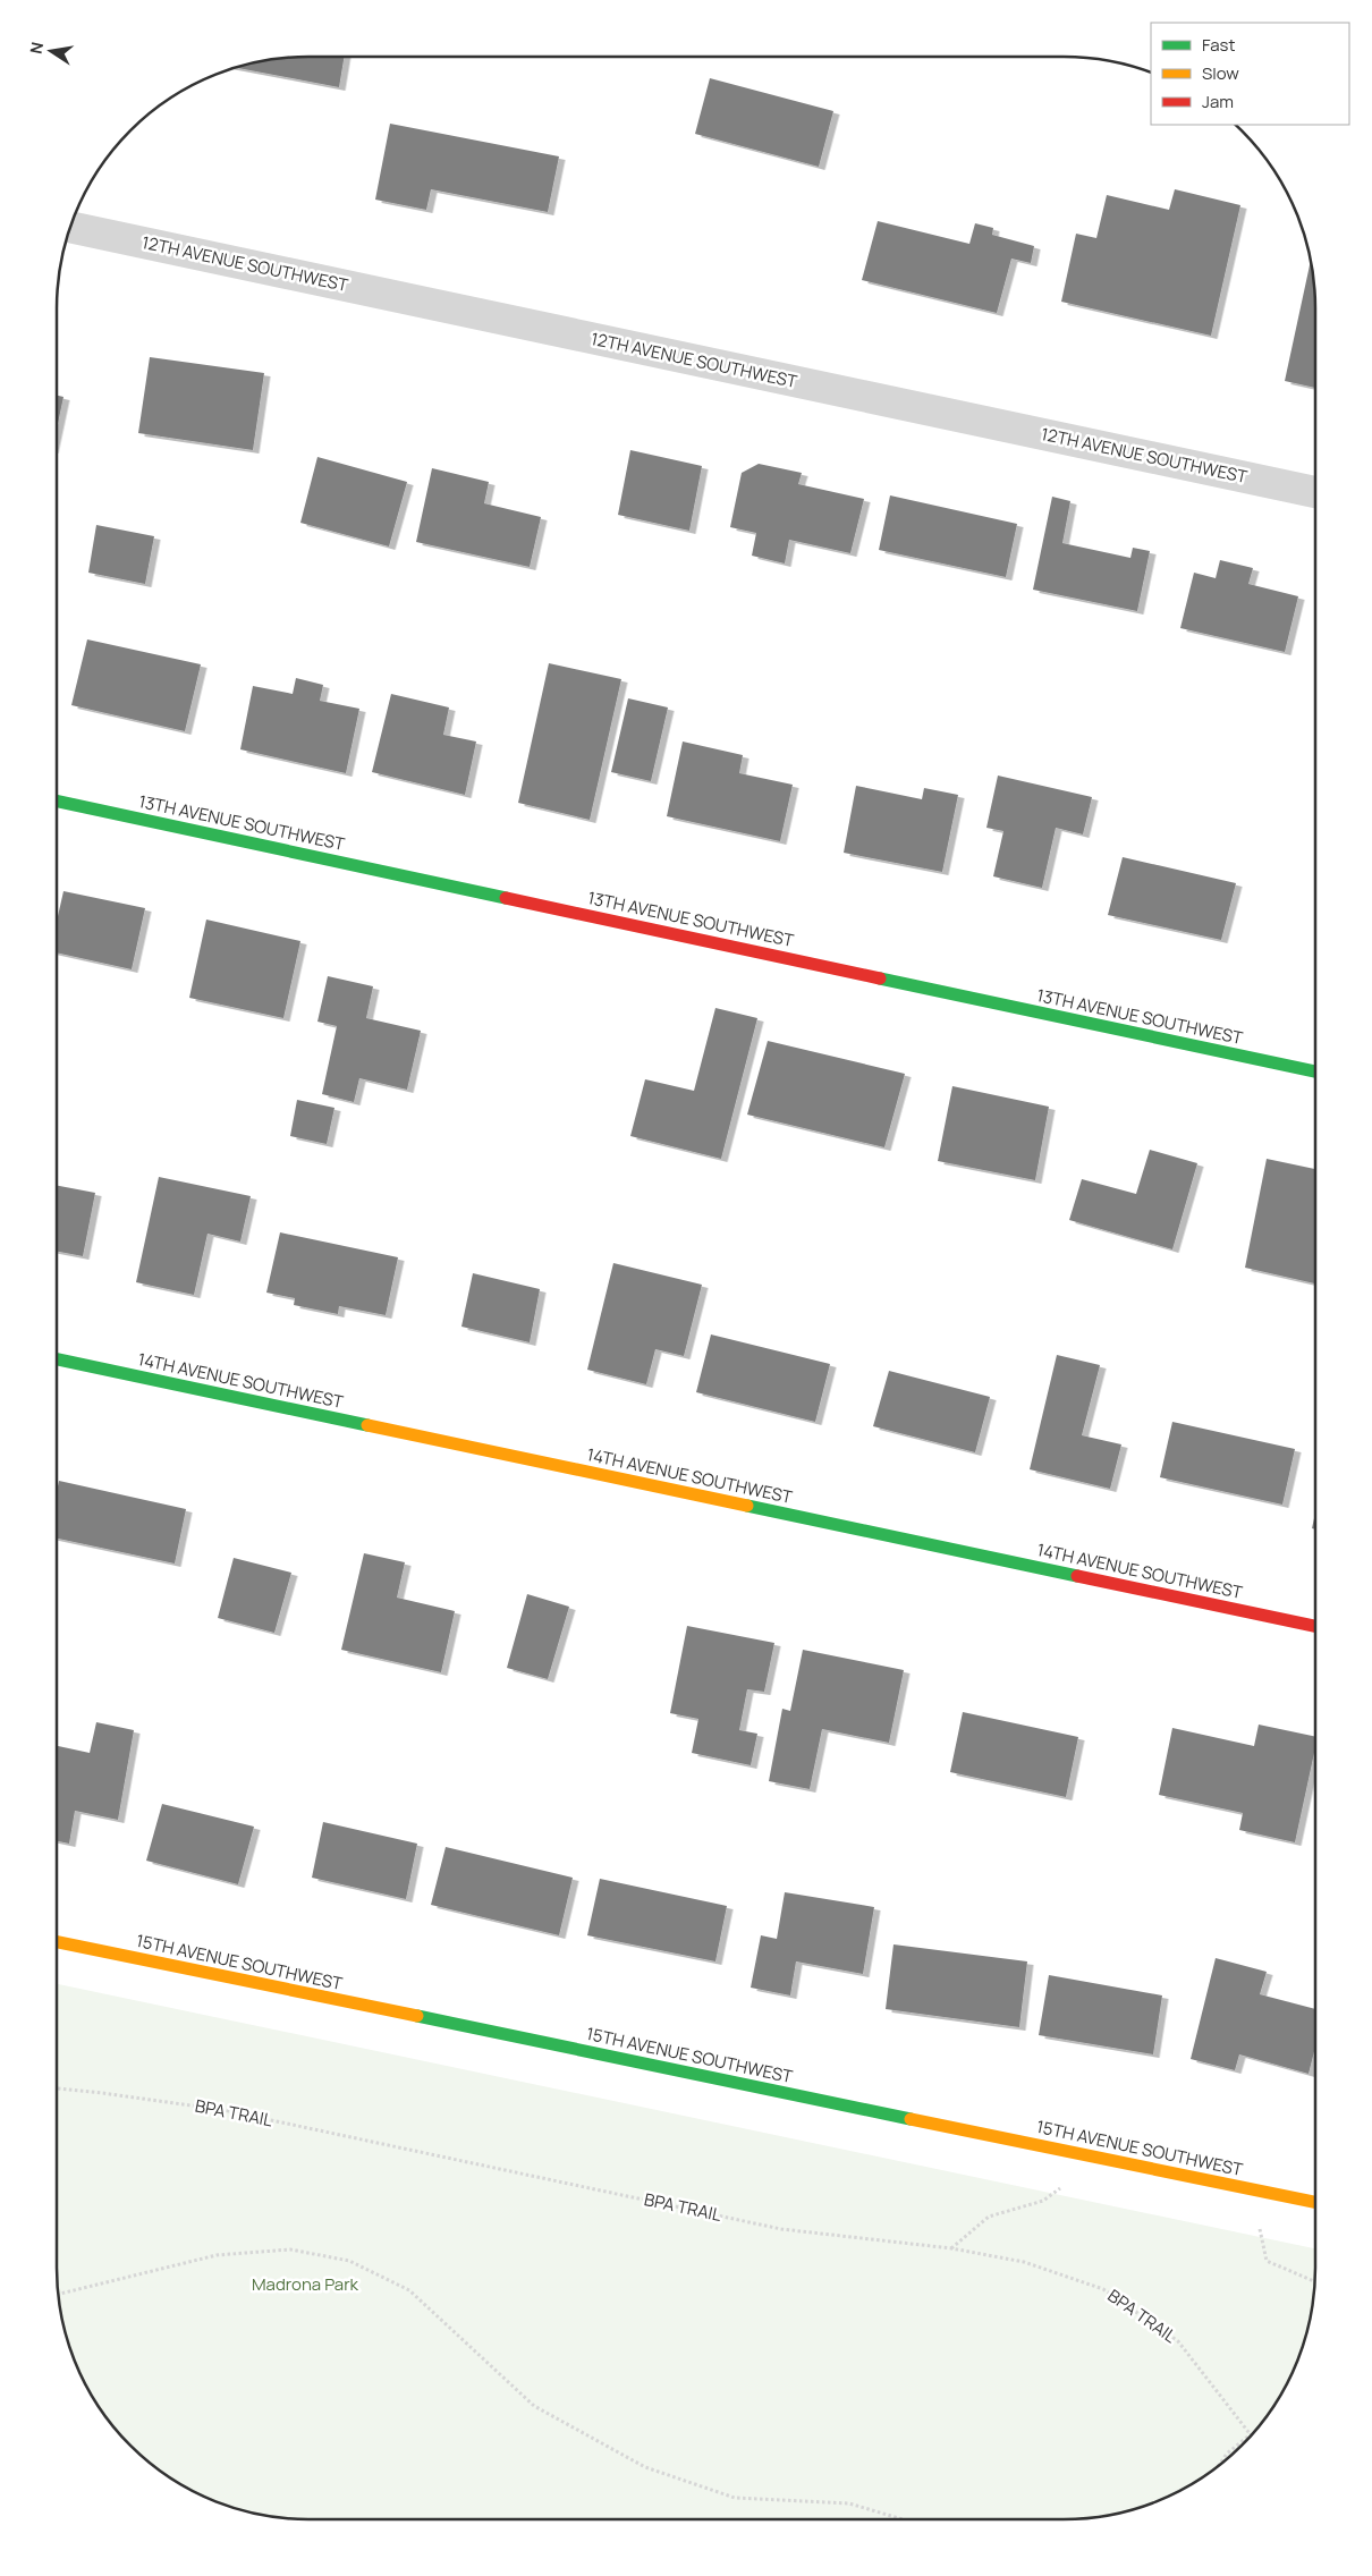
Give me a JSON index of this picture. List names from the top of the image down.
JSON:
{
  "streets": {
    "street": [
      "12TH AVENUE SOUTHWEST",
      "13TH AVENUE SOUTHWEST",
      "14TH AVENUE SOUTHWEST",
      "15TH AVENUE SOUTHWEST"
    ],
    "path": ["BPA TRAIL"]
  },
  "parks": ["Madrona Park"],
  "legend": ["Fast", "Slow", "Jam"],
  "north": "left"
}
